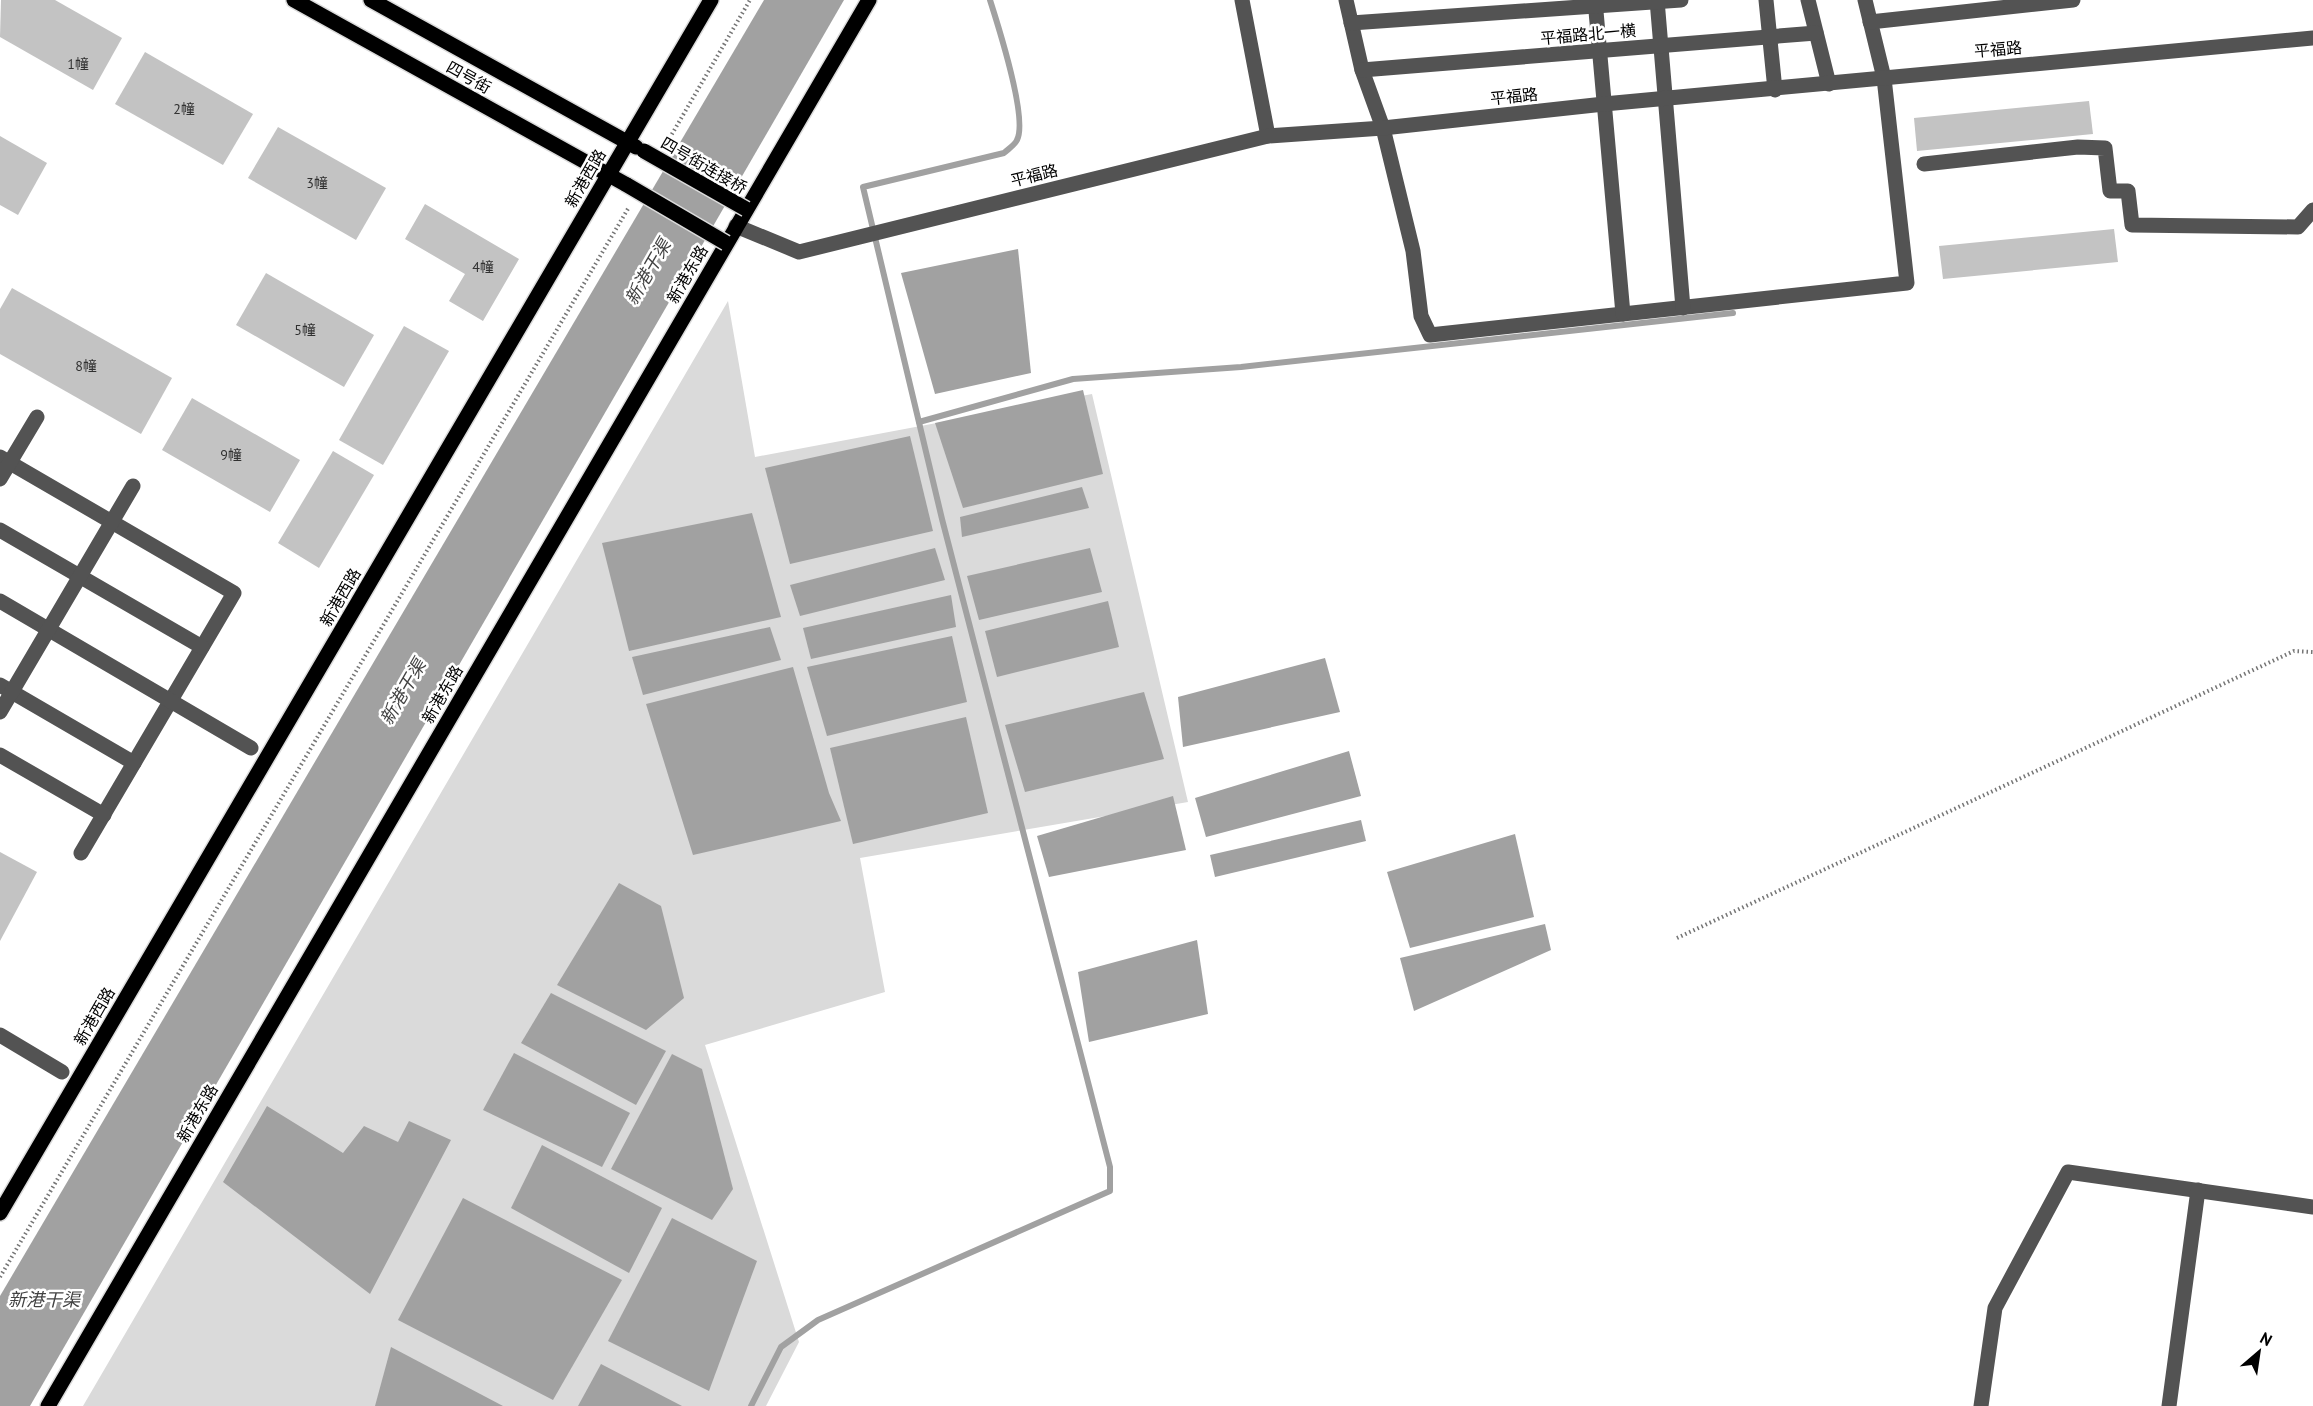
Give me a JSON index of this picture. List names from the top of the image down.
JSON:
{
  "streets": {
    "main road": [
      "四号街",
      "四号街连接桥",
      "新港西路",
      "新港东路"
    ],
    "street": ["平福路北一横", "平福路"]
  },
  "crossings": [
    ["平福路", "新港东路"],
    ["四号街", "四号街连接桥"],
    ["四号街", "新港东路"],
    ["四号街连接桥", "新港东路"]
  ],
  "water": ["新港干渠"],
  "house_numbers": [
    "1幢",
    "2幢",
    "3幢",
    "4幢",
    "5幢",
    "8幢",
    "9幢"
  ],
  "north": "top right"
}
